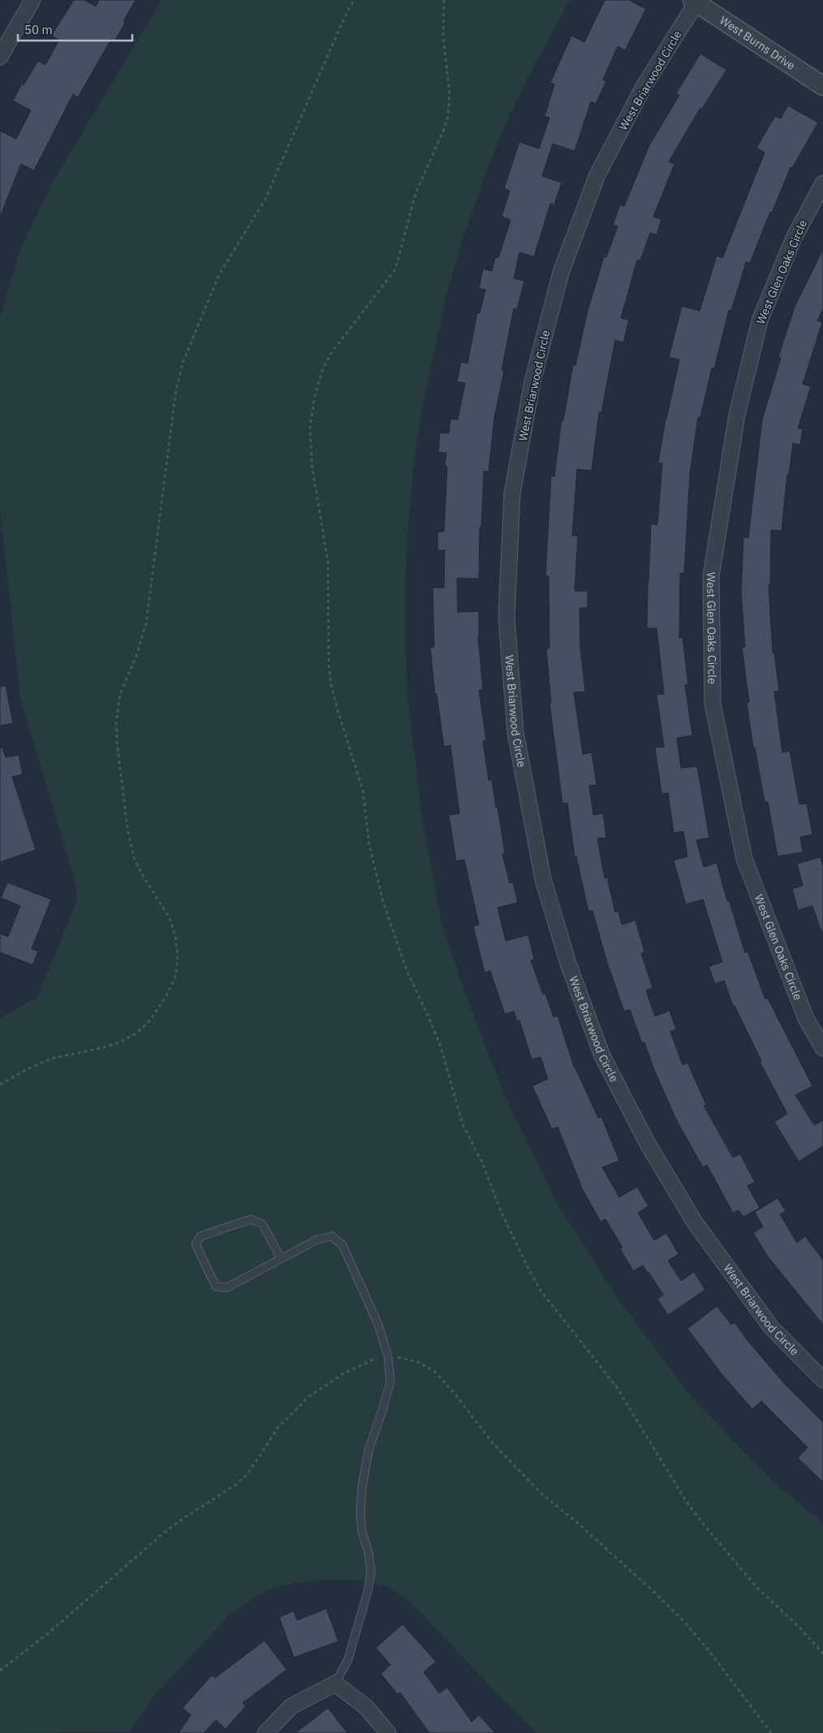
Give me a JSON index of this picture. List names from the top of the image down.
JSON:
{
  "streets": {
    "street": ["West Burns Drive", "West Briarwood Circle", "West Glen Oaks Circle"]
  },
  "crossings": [
    ["West Burns Drive", "West Briarwood Circle"]
  ],
  "scale_bar": "50 m"
}
